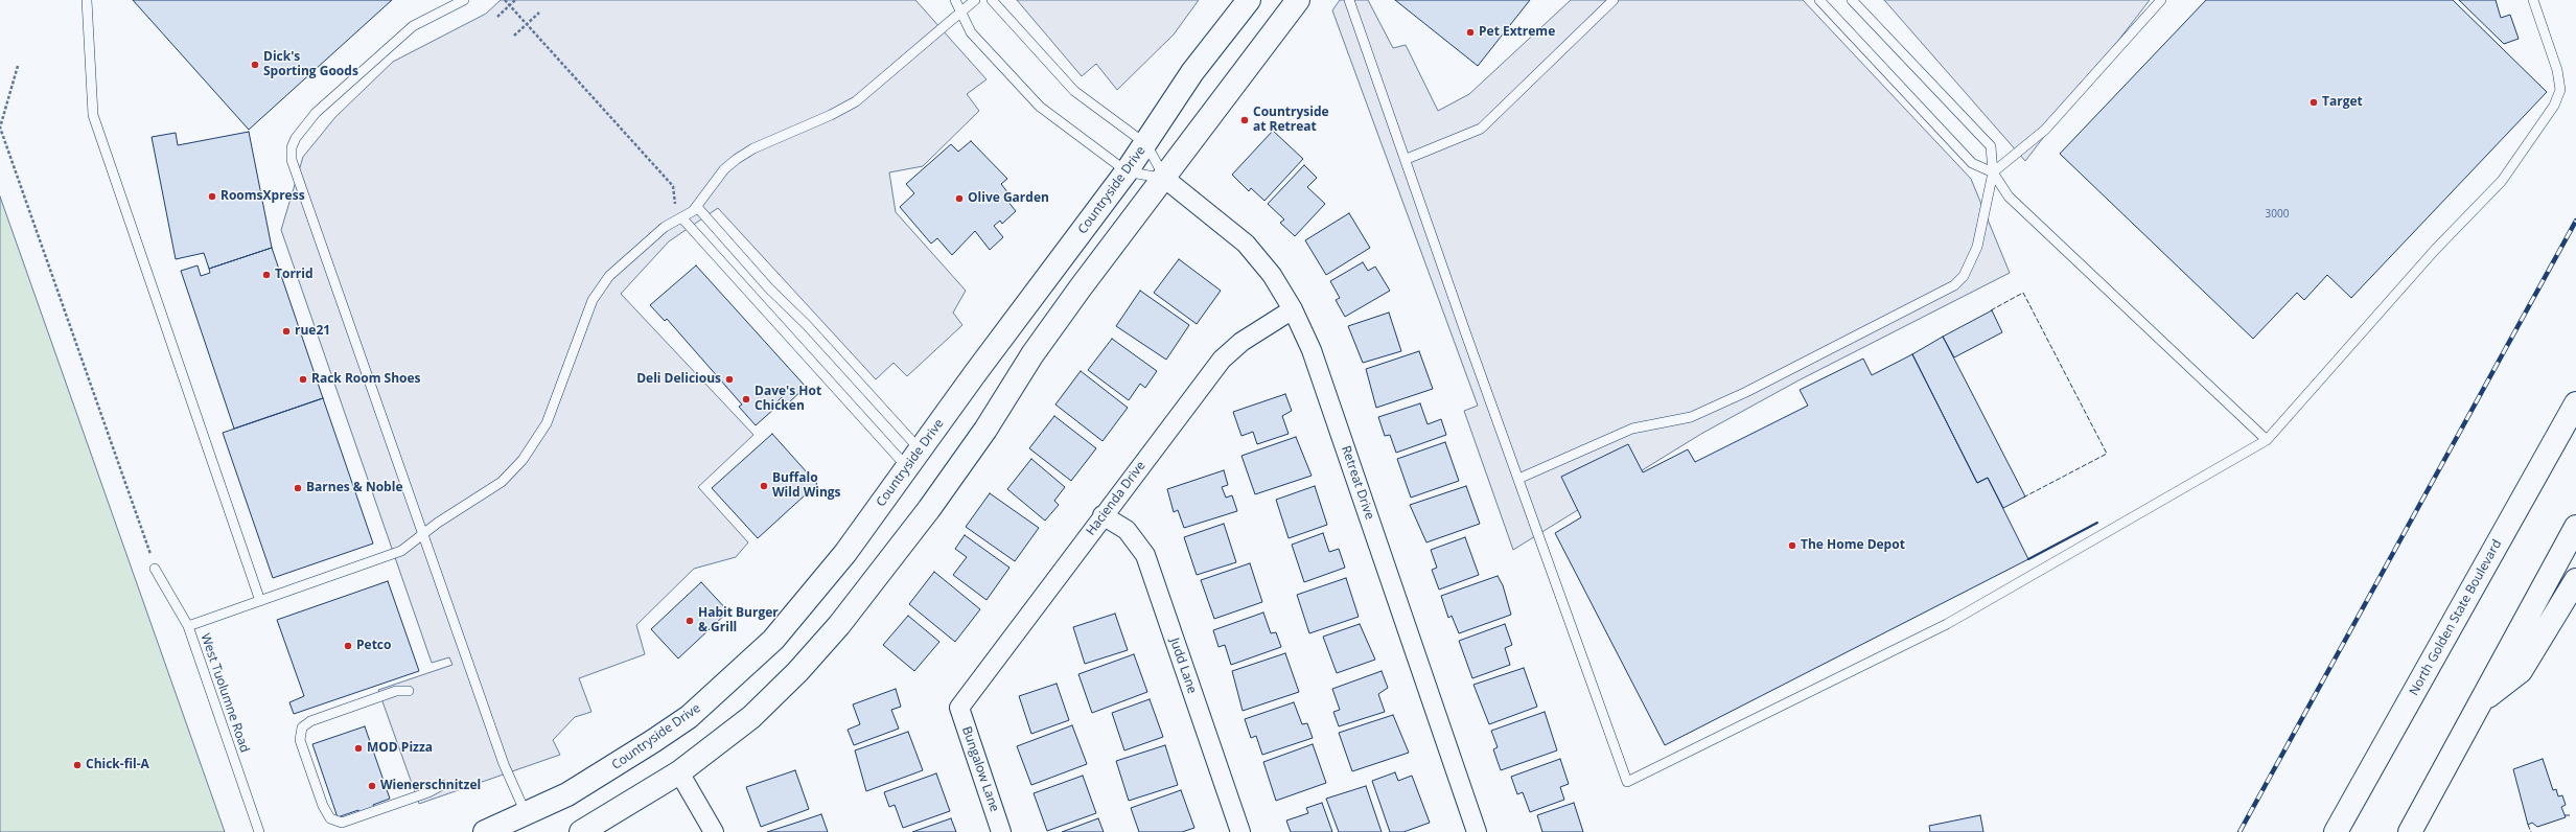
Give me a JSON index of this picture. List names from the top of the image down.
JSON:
{
  "streets": {
    "street": [
      "Countryside Drive",
      "Retreat Drive",
      "Hacienda Drive",
      "North Golden State Boulevard",
      "Judd Lane",
      "Bungalow Lane"
    ],
    "lane": ["West Tuolumne Road"]
  },
  "crossings": [
    ["Retreat Drive", "Hacienda Drive"],
    ["Hacienda Drive", "Judd Lane"],
    ["Hacienda Drive", "Bungalow Lane"]
  ],
  "places": [
    "Pet Extreme",
    "Dick's Sporting Goods",
    "Target",
    "Countryside at Retreat",
    "RoomsXpress",
    "Olive Garden",
    "Torrid",
    "rue21",
    "Rack Room Shoes",
    "Deli Delicious",
    "Dave's Hot Chicken",
    "Buffalo Wild Wings",
    "Barnes & Noble",
    "The Home Depot",
    "Habit Burger & Grill",
    "Petco",
    "MOD Pizza",
    "Chick-fil-A",
    "Wienerschnitzel"
  ],
  "house_numbers": ["3000"]
}
